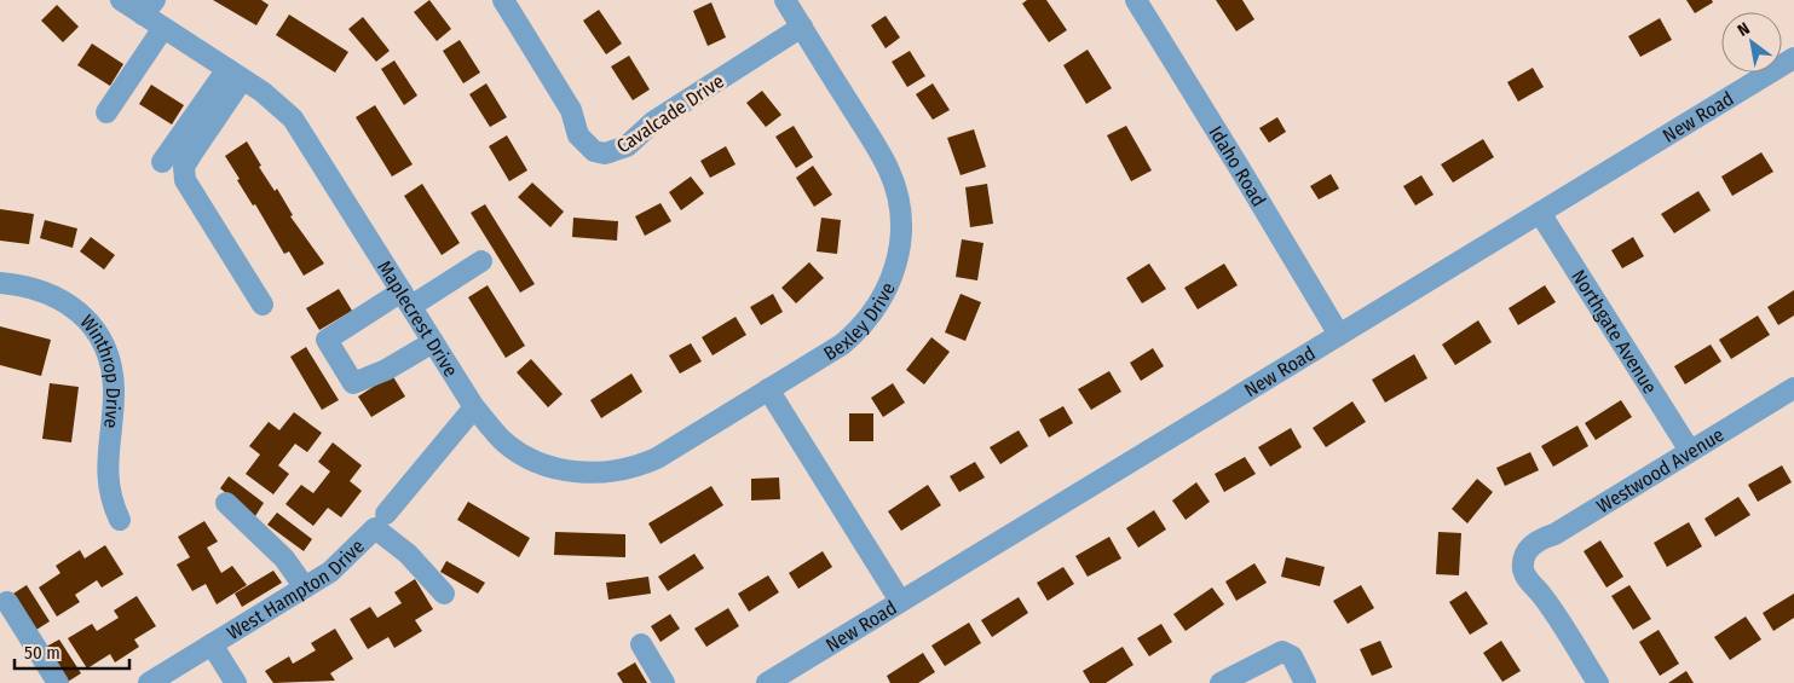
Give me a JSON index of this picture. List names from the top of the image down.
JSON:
{
  "streets": {
    "street": [
      "Cavalcade Drive",
      "New Road",
      "Idaho Road",
      "Maplecrest Drive",
      "Bexley Drive",
      "Northgate Avenue",
      "Winthrop Drive",
      "Westwood Avenue",
      "West Hampton Drive"
    ]
  },
  "crossings": [
    ["Cavalcade Drive", "Bexley Drive"],
    ["New Road", "Idaho Road"],
    ["New Road", "Northgate Avenue"],
    ["Maplecrest Drive", "Bexley Drive"],
    ["Maplecrest Drive", "West Hampton Drive"],
    ["Northgate Avenue", "Westwood Avenue"]
  ],
  "scale_bar": "50 m",
  "north": "top left"
}
